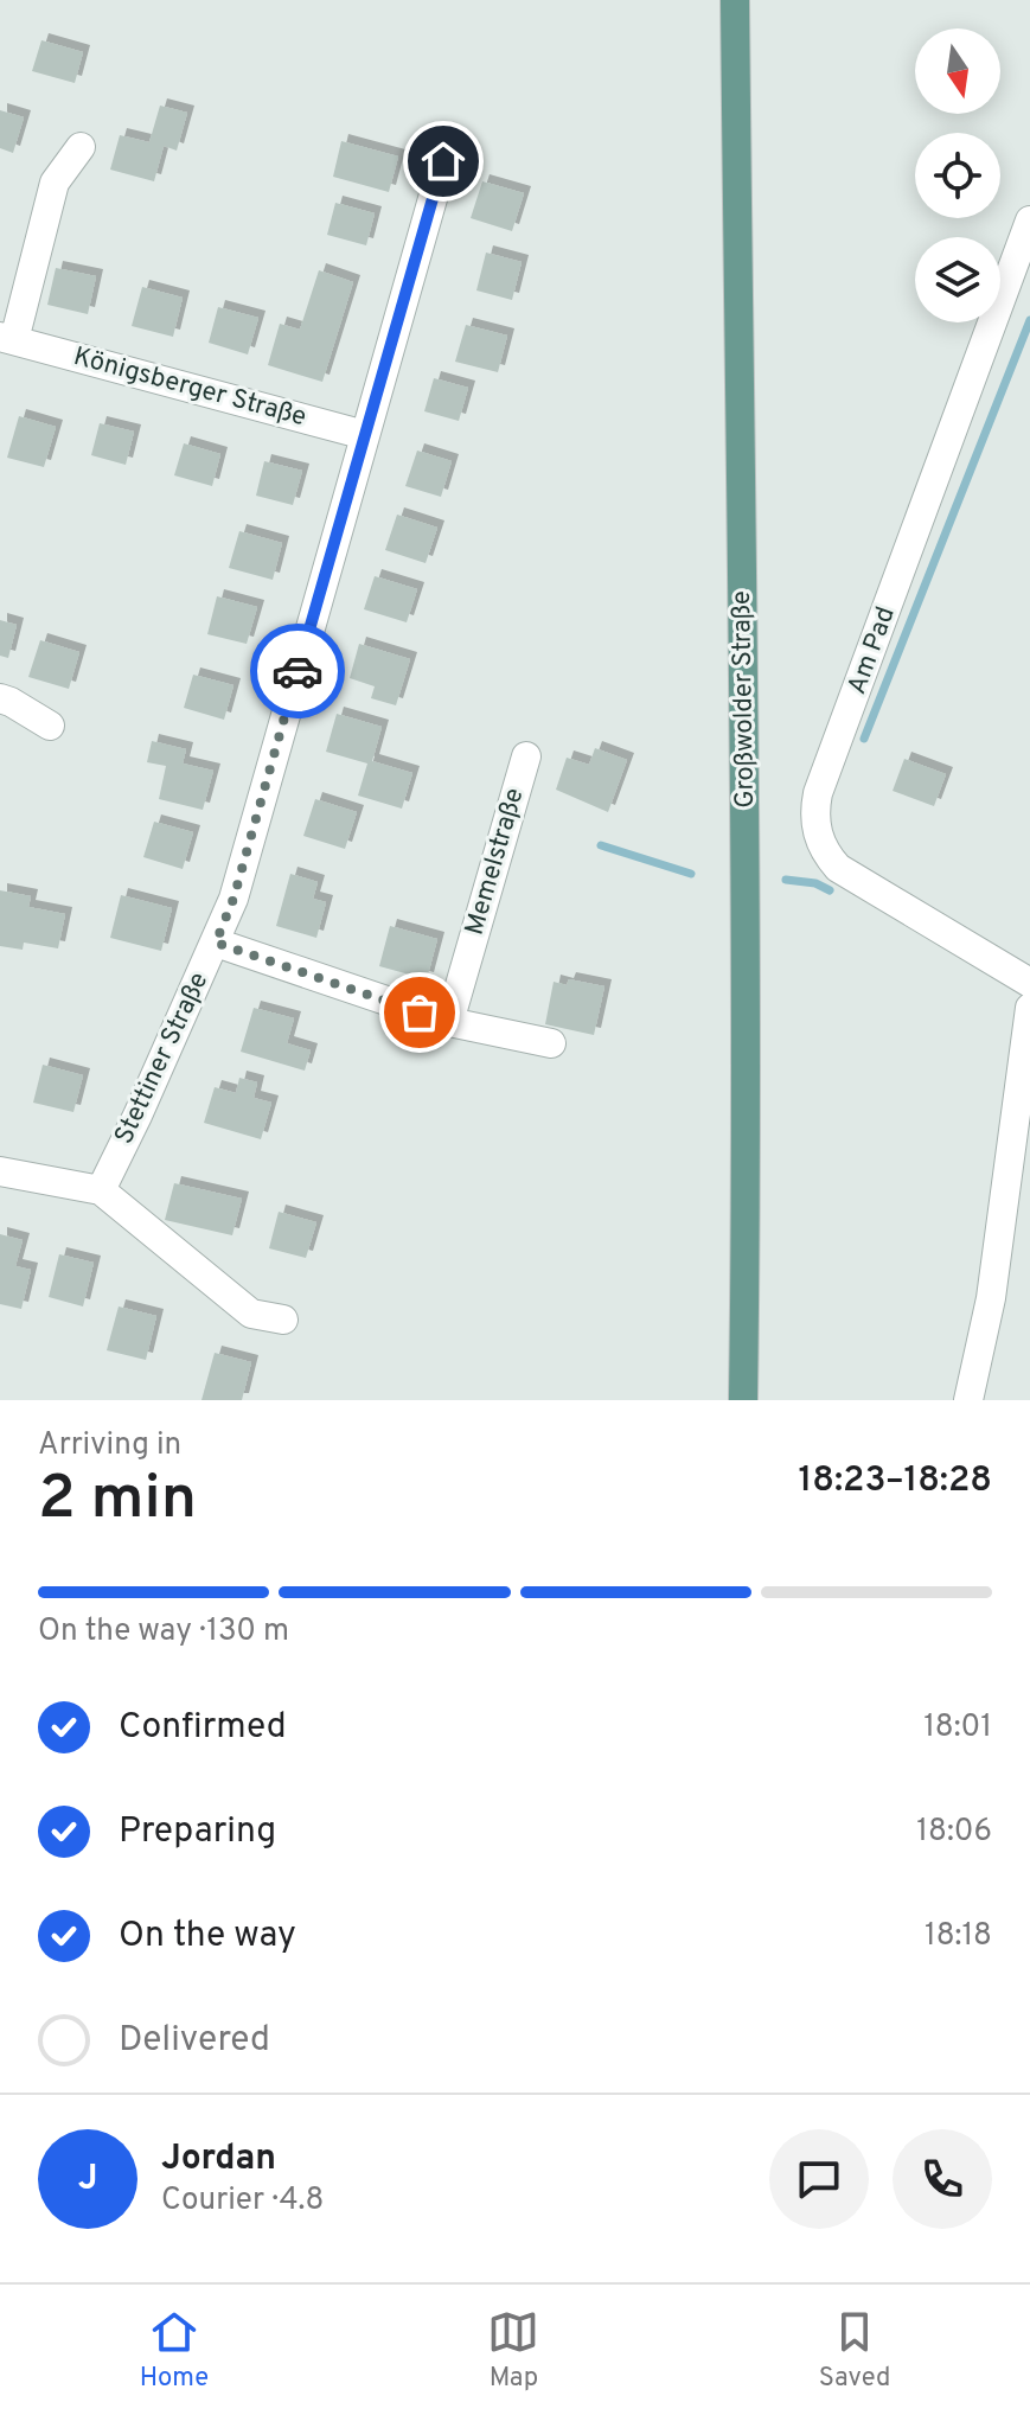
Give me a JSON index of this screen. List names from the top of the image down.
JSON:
{
  "streets": {
    "main road": ["Großwolder Straße"],
    "street": [
      "Königsberger Straße",
      "Am Pad",
      "Memelstraße",
      "Stettiner Straße"
    ]
  },
  "crossings": [
    ["Königsberger Straße", "Stettiner Straße"]
  ],
  "north": "bottom",
  "page": {
    "heading": ["2 min", "Arriving in", "18:23–18:28"],
    "panel": ["Jordan", "Courier · 4.8"],
    "bar": "On the way · 130 m",
    "list": [
      ["Confirmed", "18:01"],
      ["Preparing", "18:06"],
      ["On the way", "18:18"],
      "Delivered"
    ],
    "round": "J",
    "tabs": ["Home", "Map", "Saved"]
  }
}
